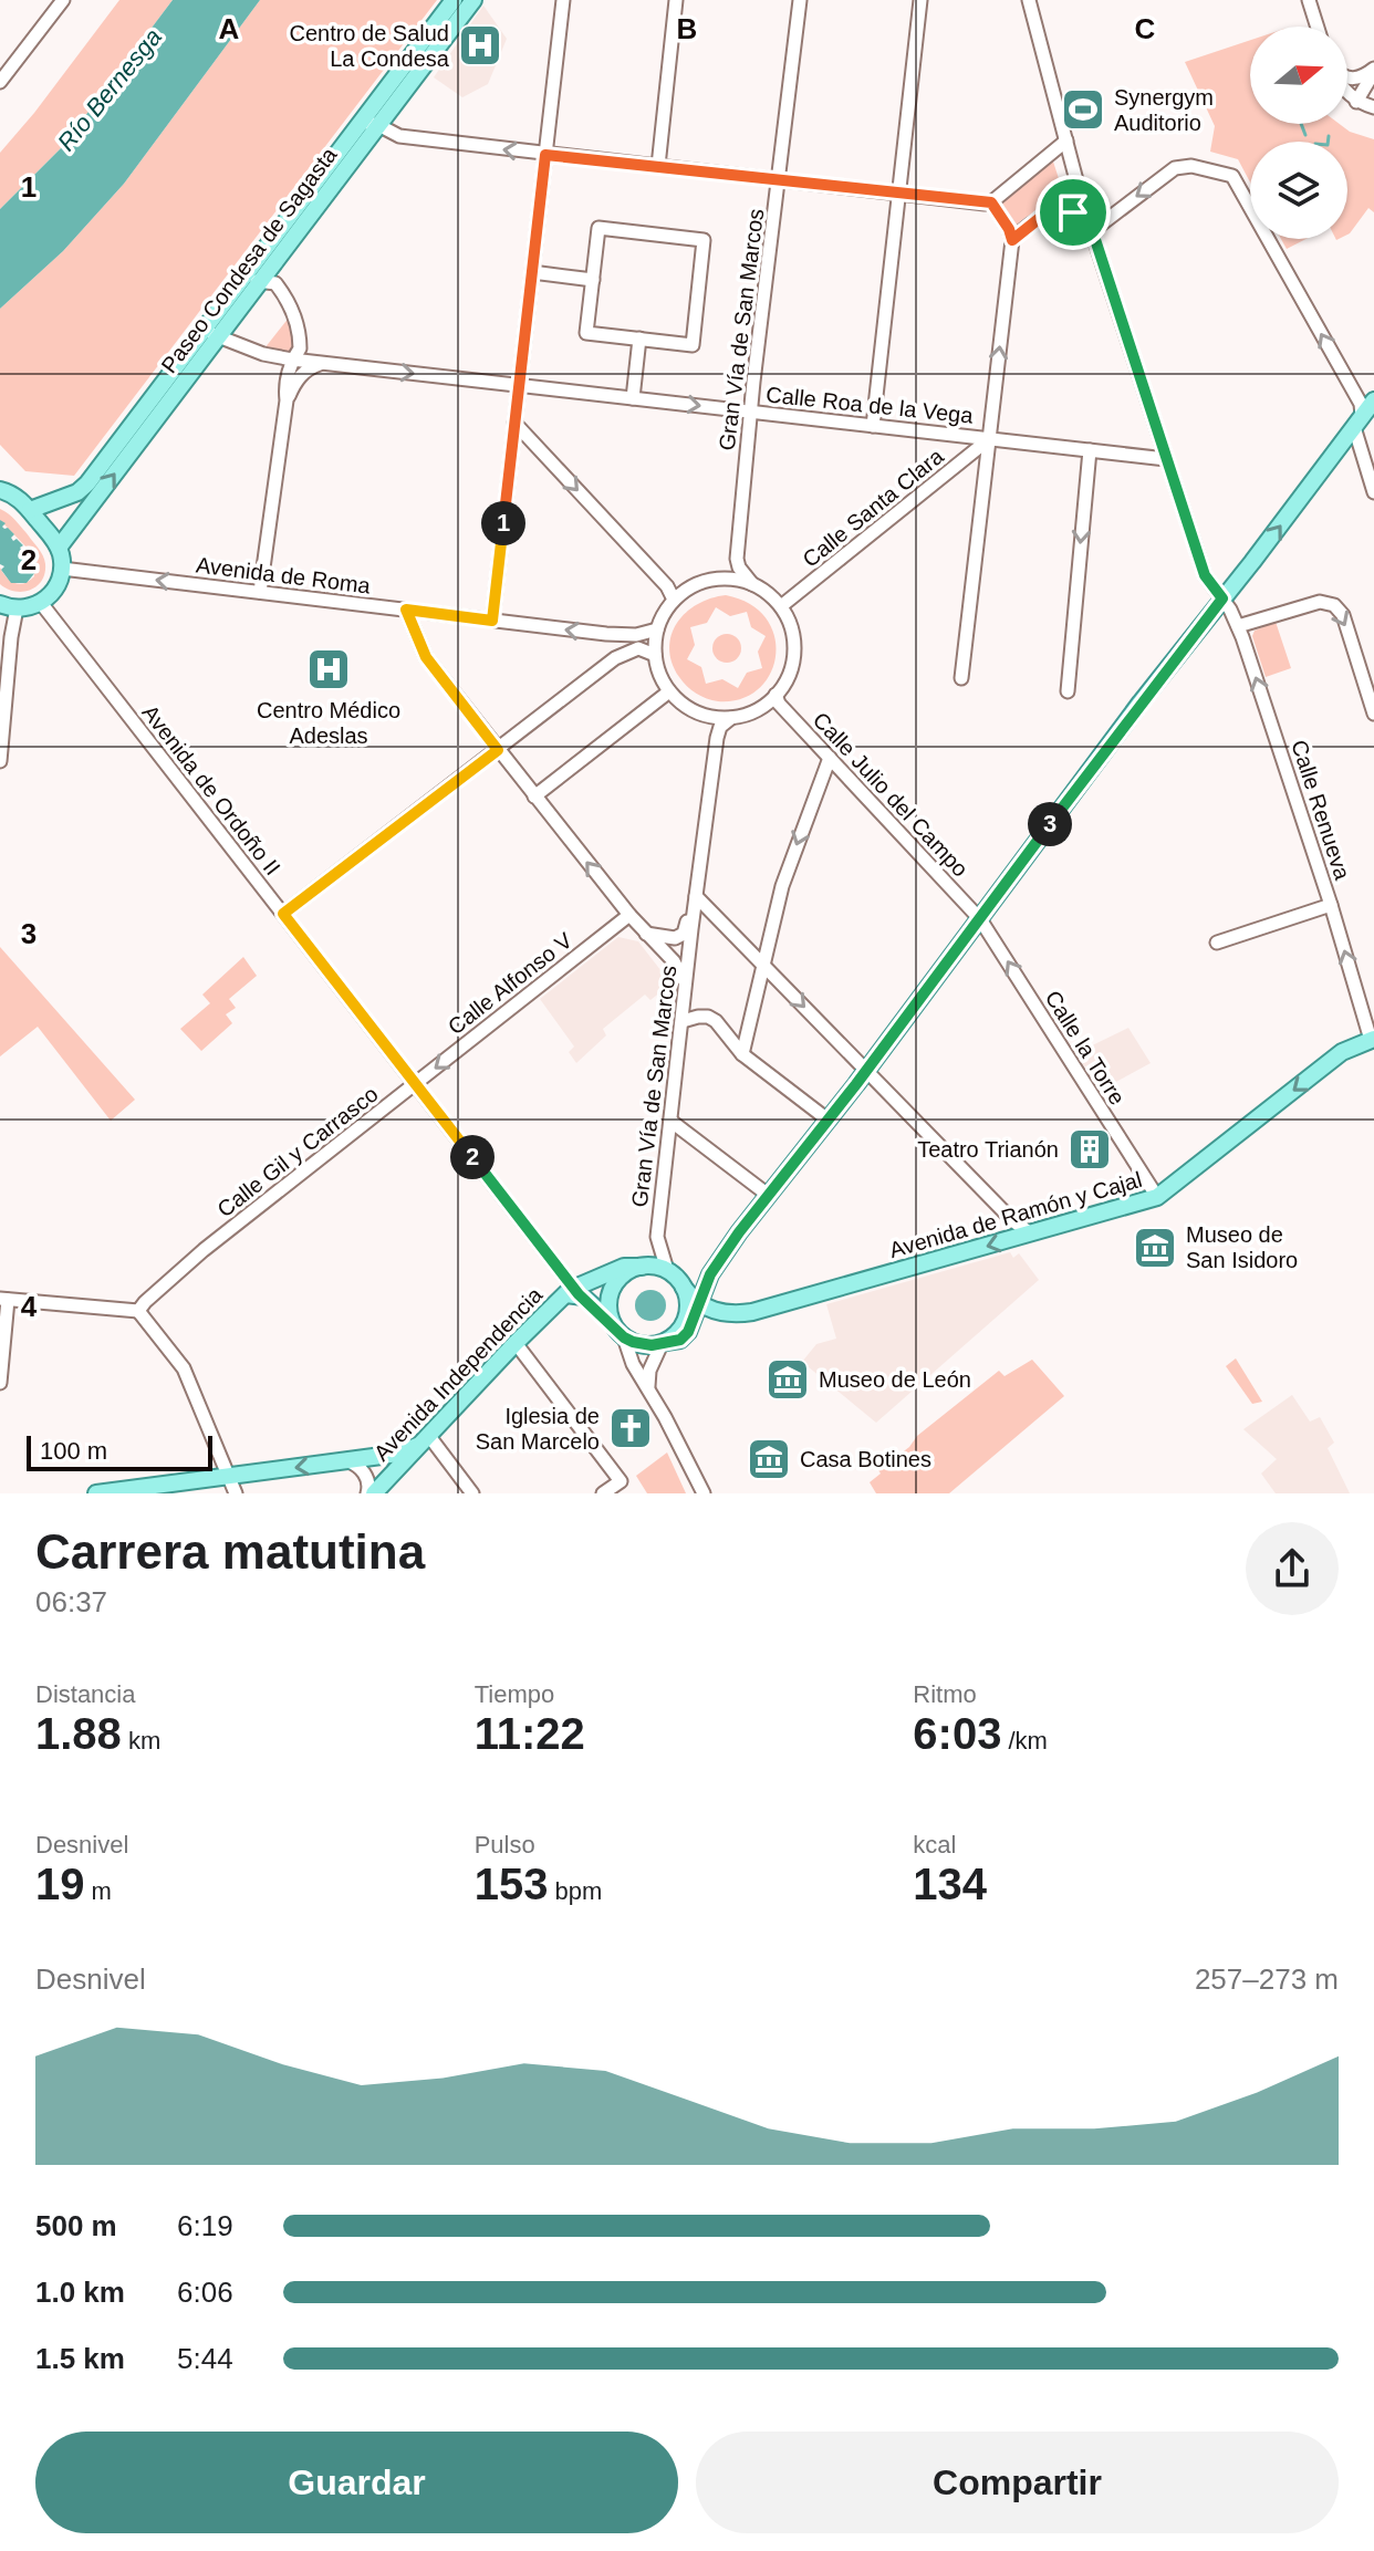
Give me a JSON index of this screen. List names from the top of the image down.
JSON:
{
  "streets": {
    "main road": ["Paseo Condesa de Sagasta", "Avenida de Ramón y Cajal", "Avenida Independencia"],
    "street": [
      "Gran Vía de San Marcos",
      "Calle Roa de la Vega",
      "Calle Santa Clara",
      "Avenida de Roma",
      "Avenida de Ordoño II",
      "Calle Julio del Campo",
      "Calle Renueva",
      "Calle Alfonso V",
      "Calle la Torre",
      "Calle Gil y Carrasco"
    ]
  },
  "crossings": [
    ["Paseo Condesa de Sagasta", "Calle Roa de la Vega"],
    ["Gran Vía de San Marcos", "Calle Roa de la Vega"],
    ["Gran Vía de San Marcos", "Calle Santa Clara"],
    ["Gran Vía de San Marcos", "Avenida de Roma"],
    ["Gran Vía de San Marcos", "Calle Julio del Campo"],
    ["Gran Vía de San Marcos", "Avenida de Ramón y Cajal"],
    ["Calle Roa de la Vega", "Calle Santa Clara"],
    ["Calle Roa de la Vega", "Calle Renueva"],
    ["Calle Santa Clara", "Avenida de Roma"],
    ["Calle Santa Clara", "Calle Julio del Campo"],
    ["Avenida de Roma", "Calle Julio del Campo"],
    ["Avenida de Ordoño II", "Calle Alfonso V"],
    ["Avenida de Ordoño II", "Calle Gil y Carrasco"],
    ["Avenida de Ordoño II", "Avenida Independencia"],
    ["Calle Julio del Campo", "Calle la Torre"],
    ["Calle Renueva", "Avenida de Ramón y Cajal"],
    ["Calle Alfonso V", "Calle Gil y Carrasco"],
    ["Calle la Torre", "Avenida de Ramón y Cajal"]
  ],
  "one_way": [
    "Avenida de Roma",
    "Calle Renueva",
    "Calle Alfonso V",
    "Calle la Torre",
    "Avenida de Ramón y Cajal"
  ],
  "water": ["Río Bernesga"],
  "places": {
    "hospital": ["Centro de Salud La Condesa", "Centro Médico Adeslas"],
    "sports": ["Synergym Auditorio"],
    "building": ["Teatro Trianón"],
    "museum": ["Museo de San Isidoro", "Museo de León", "Casa Botines"],
    "church": ["Iglesia de San Marcelo"]
  },
  "scale_bar": "100 m",
  "north": "right",
  "page": {
    "pins": ["1", "3", "2"],
    "scale": "100 m",
    "heading": ["Carrera matutina", "06:37"],
    "stats": [
      ["Distancia", "1.88 km"],
      ["Tiempo", "11:22"],
      ["Ritmo", "6:03 /km"],
      ["Desnivel", "19 m"],
      ["Pulso", "153 bpm"],
      ["kcal", "134"]
    ],
    "chart": ["Desnivel", "257–273 m"],
    "list": [
      {
        "name": "500 m",
        "note": "6:19"
      },
      {
        "name": "1.0 km",
        "note": "6:06"
      },
      {
        "name": "1.5 km",
        "note": "5:44"
      }
    ],
    "buttons": ["Guardar", "Compartir"]
  },
  "grid": {
    "columns": ["A", "B", "C"],
    "rows": [
      "1",
      "2",
      "3",
      "4"
    ]
  }
}
